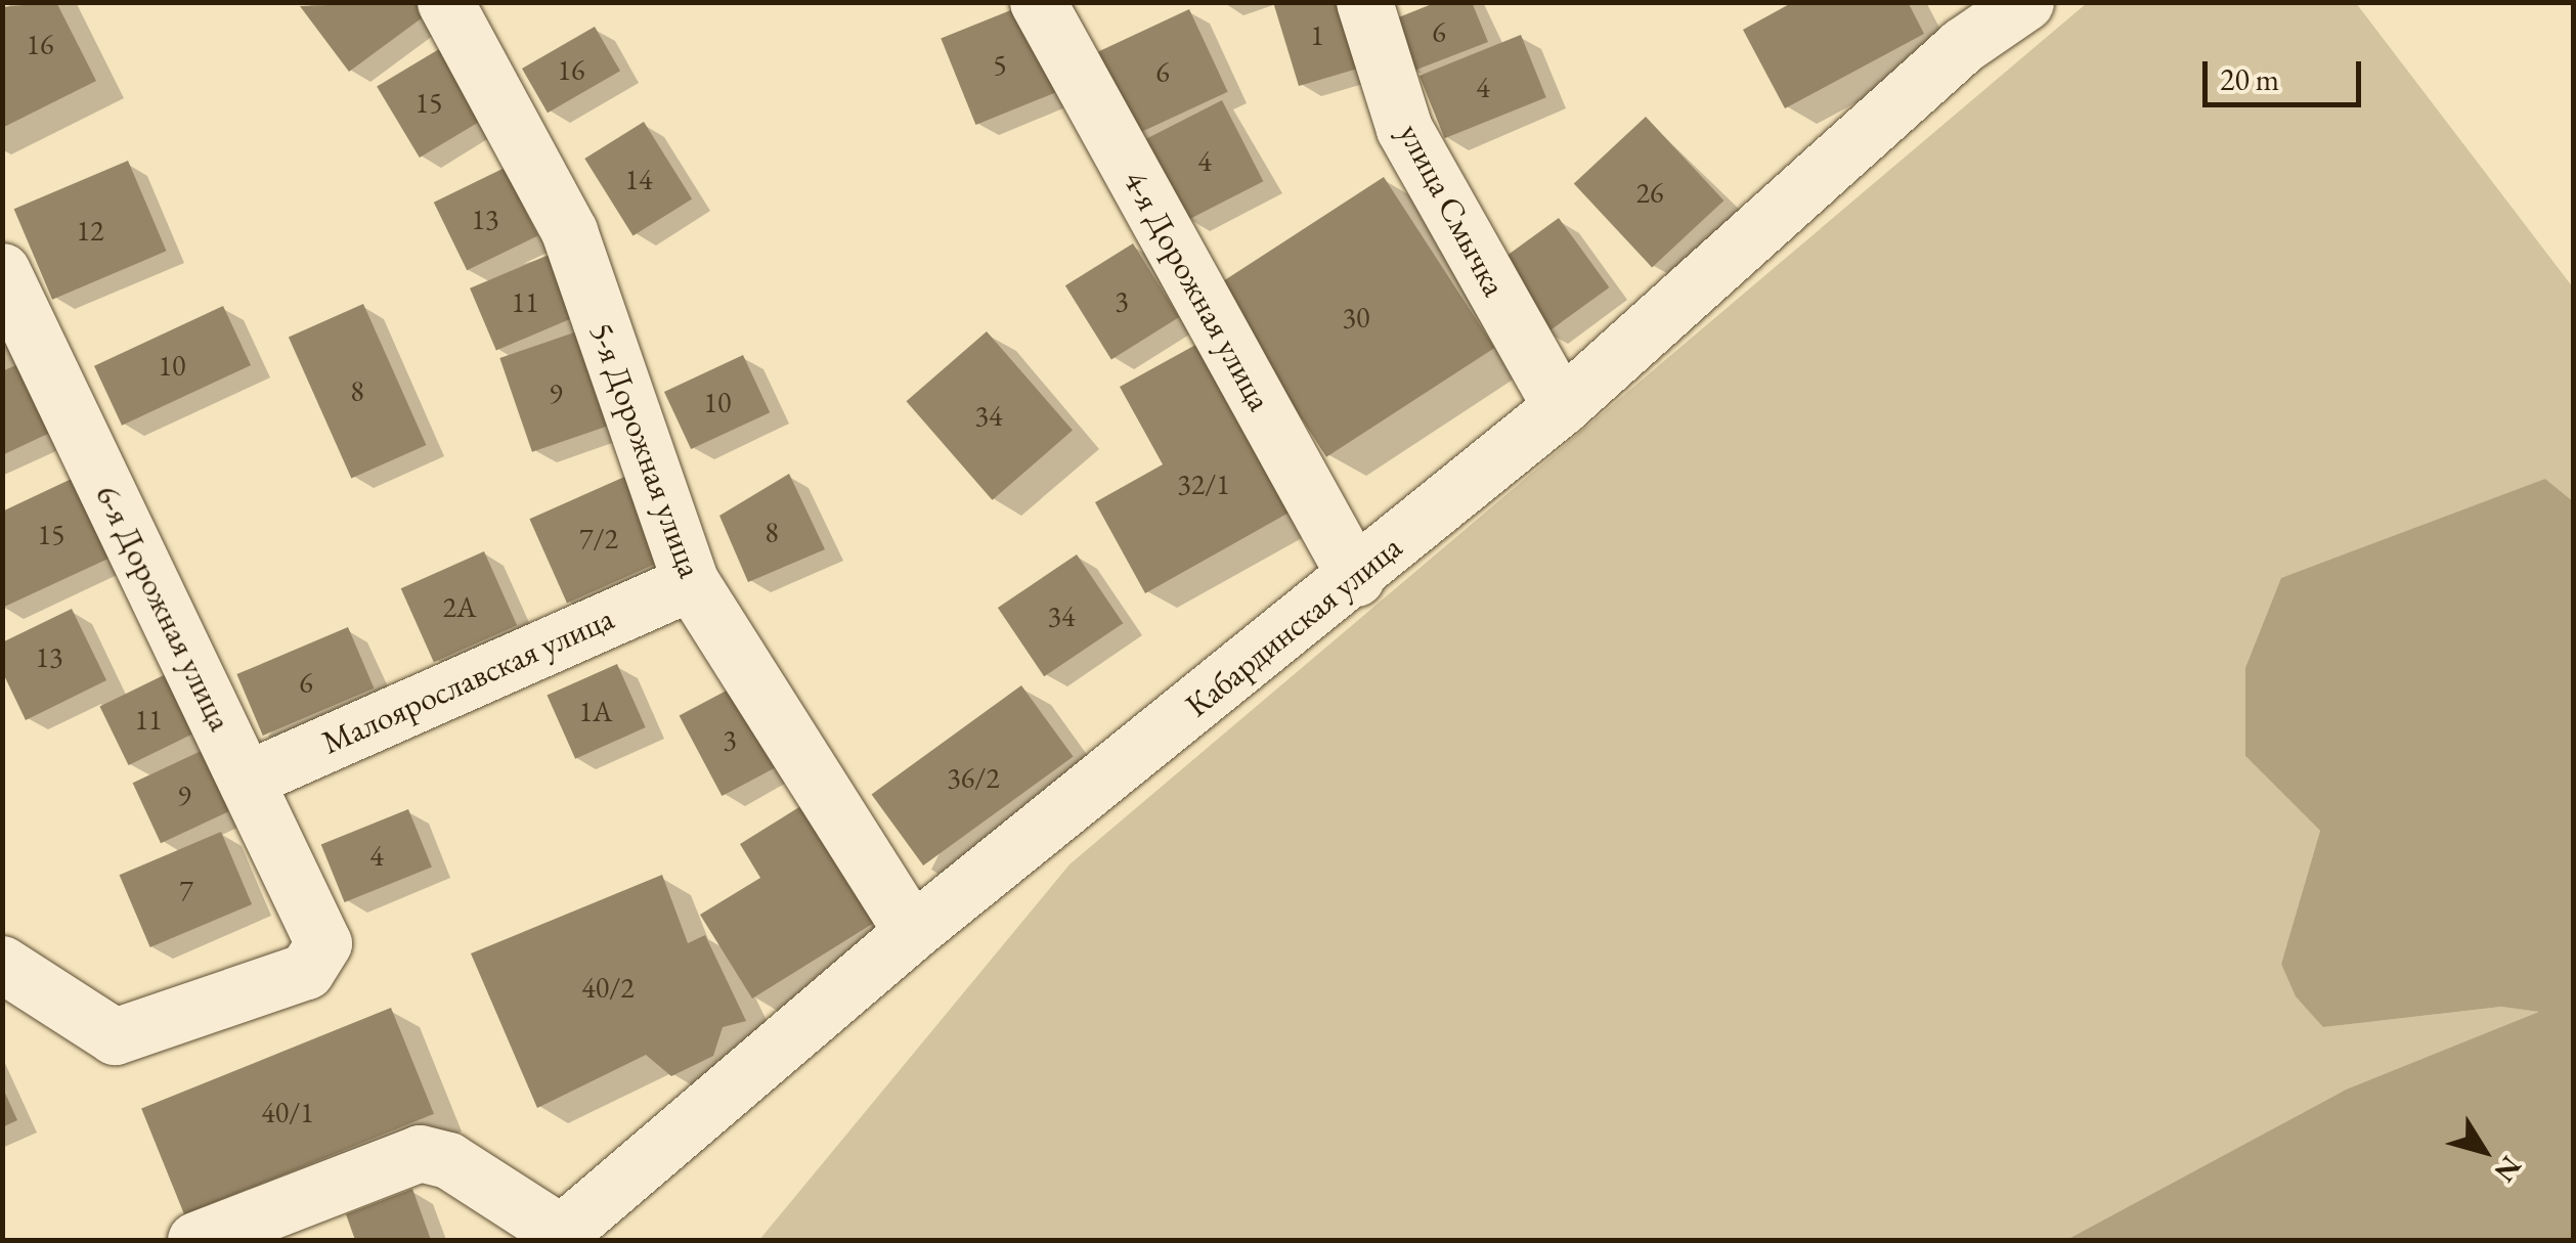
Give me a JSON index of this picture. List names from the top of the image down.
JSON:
{
  "streets": {
    "street": [
      "улица Смычка",
      "4-я Дорожная улица",
      "5-я Дорожная улица",
      "6-я Дорожная улица",
      "Кабардинская улица",
      "Малоярославская улица"
    ]
  },
  "crossings": [
    ["улица Смычка", "Кабардинская улица"],
    ["4-я Дорожная улица", "Кабардинская улица"],
    ["5-я Дорожная улица", "Кабардинская улица"],
    ["5-я Дорожная улица", "Малоярославская улица"],
    ["6-я Дорожная улица", "Малоярославская улица"]
  ],
  "house_numbers": [
    "6",
    "1",
    "16",
    "5",
    "16",
    "6",
    "4",
    "15",
    "4",
    "14",
    "26",
    "13",
    "12",
    "3",
    "11",
    "30",
    "10",
    "8",
    "9",
    "10",
    "34",
    "32/1",
    "8",
    "15",
    "7/2",
    "2А",
    "34",
    "13",
    "6",
    "1А",
    "11",
    "3",
    "36/2",
    "9",
    "4",
    "7",
    "40/2",
    "40/1"
  ],
  "scale_bar": "20 m",
  "north": "bottom right"
}
